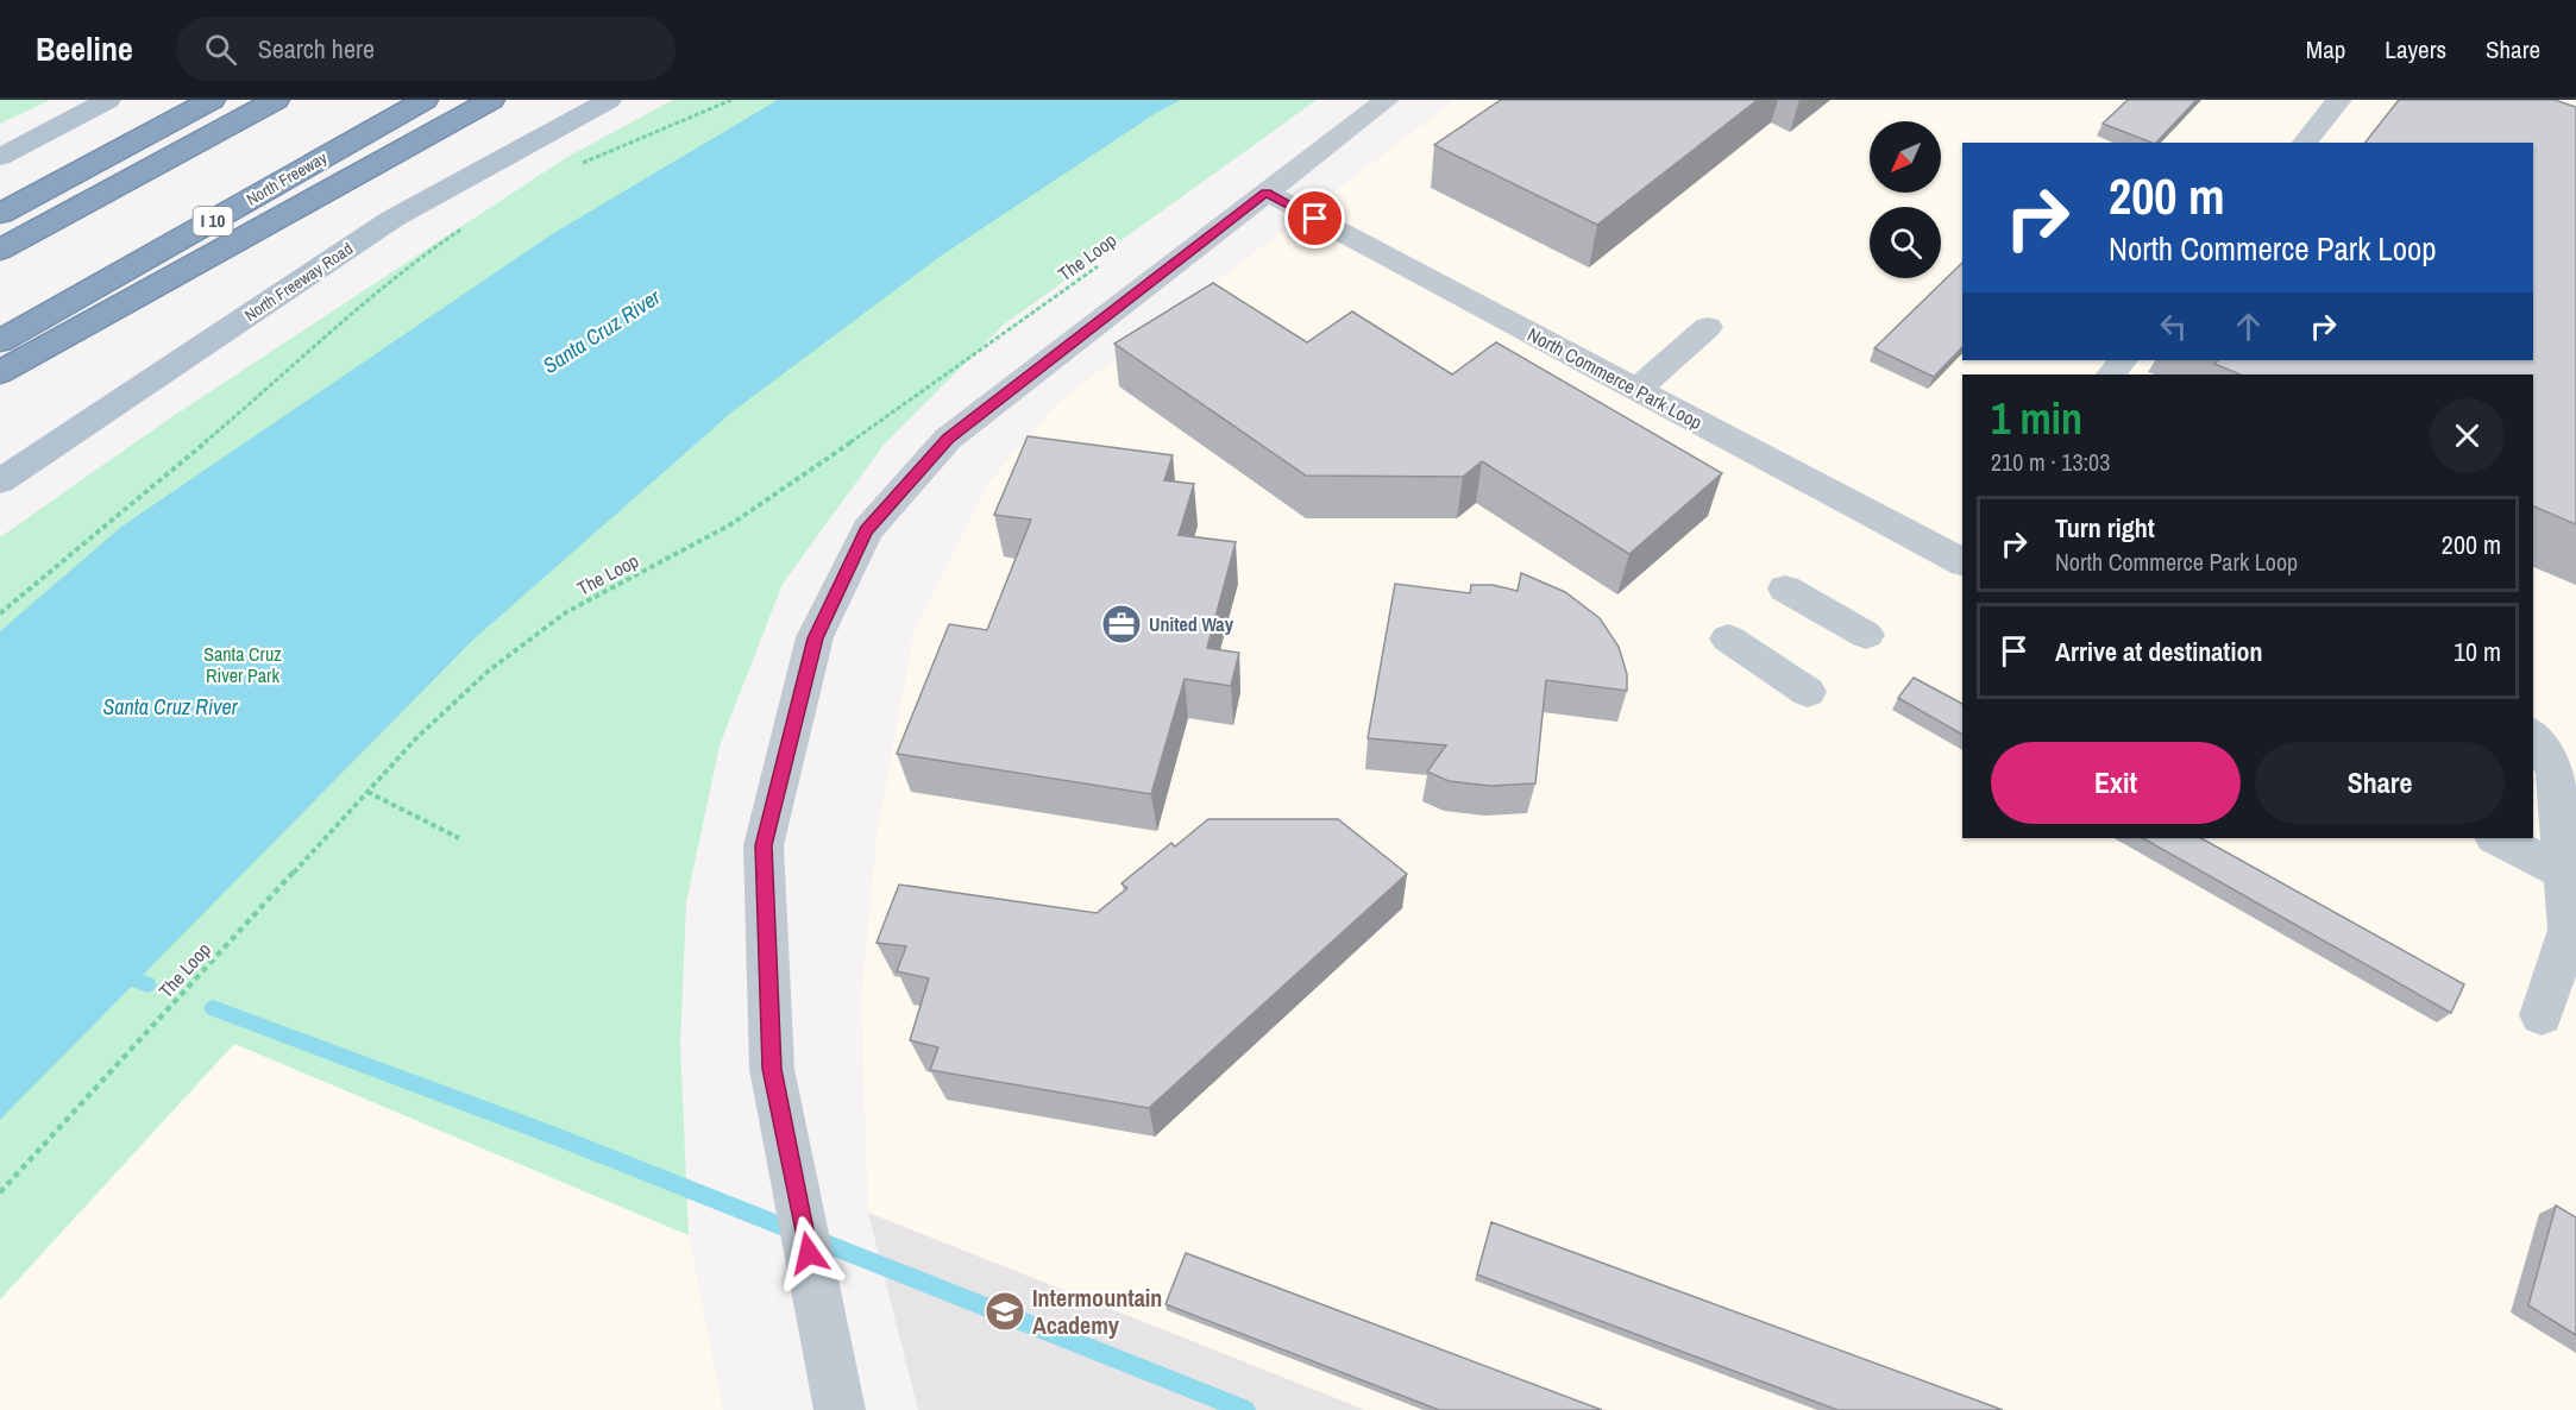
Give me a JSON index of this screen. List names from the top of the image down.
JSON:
{
  "streets": {
    "highway": ["North Freeway", "I 10"],
    "main road": ["North Freeway Road"],
    "street": ["North Commerce Park Loop"],
    "path": ["The Loop"]
  },
  "water": ["Santa Cruz River"],
  "parks": ["Santa Cruz River Park"],
  "places": {
    "office": ["United Way"],
    "school or university": ["Intermountain Academy"]
  },
  "north": "bottom left",
  "page": {
    "header": "Beeline",
    "search": "Search here",
    "nav": ["Map", "Layers", "Share"],
    "turn": ["200 m", "North Commerce Park Loop"],
    "heading": ["1 min", "210 m · 13:03"],
    "list": [
      {
        "name": "Turn right",
        "note": "North Commerce Park Loop",
        "value": "200 m"
      },
      {
        "name": "Arrive at destination",
        "value": "10 m"
      }
    ],
    "buttons": ["Exit", "Share"]
  }
}
